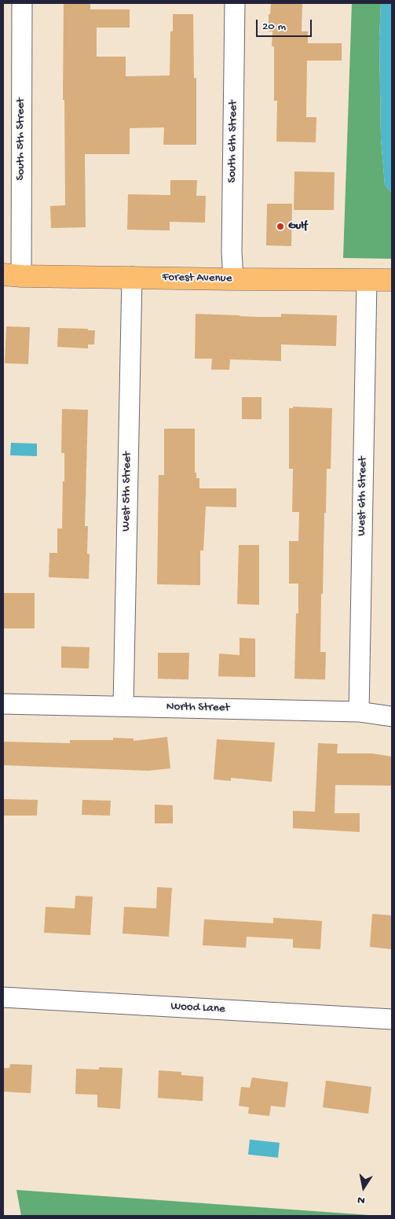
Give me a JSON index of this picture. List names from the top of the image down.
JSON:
{
  "streets": {
    "main road": ["Forest Avenue"],
    "street": [
      "South 5th Street",
      "South 6th Street",
      "West 5th Street",
      "West 6th Street",
      "North Street",
      "Wood Lane"
    ]
  },
  "crossings": [
    ["South 5th Street", "Forest Avenue"],
    ["South 6th Street", "Forest Avenue"],
    ["Forest Avenue", "West 5th Street"],
    ["Forest Avenue", "West 6th Street"],
    ["West 5th Street", "North Street"],
    ["West 6th Street", "North Street"]
  ],
  "places": ["Gulf"],
  "scale_bar": "20 m",
  "north": "bottom"
}
